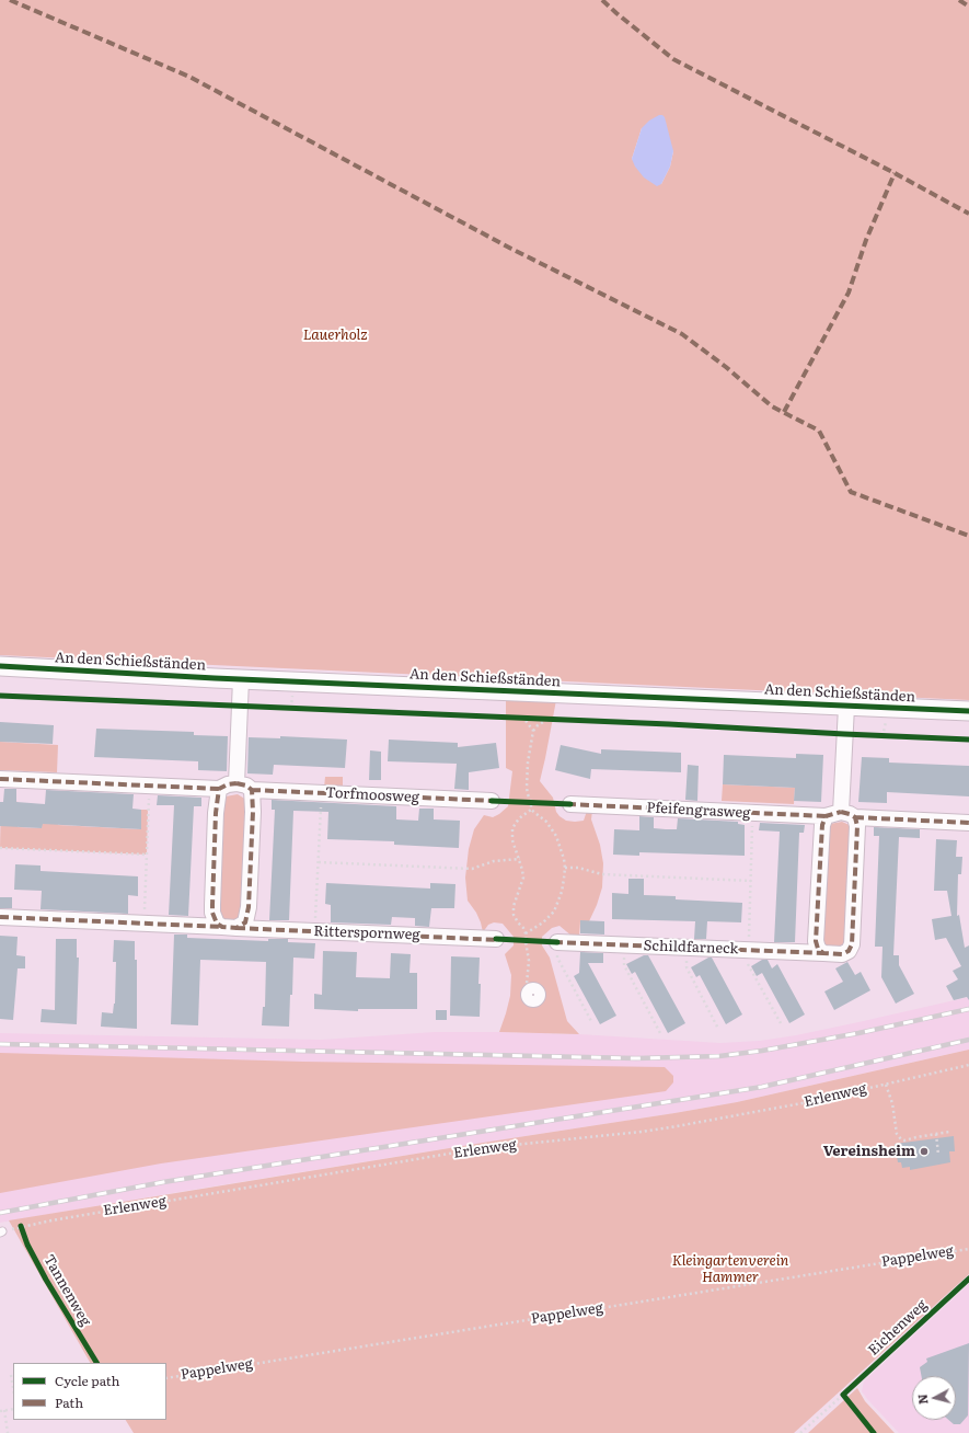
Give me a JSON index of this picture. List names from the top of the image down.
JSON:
{
  "streets": {
    "street": [
      "An den Schießständen",
      "Torfmoosweg",
      "Pfeifengrasweg",
      "Ritterspornweg",
      "Schildfarneck"
    ],
    "path": ["Erlenweg", "Pappelweg"],
    "cycle path": ["Tannenweg", "Eichenweg"]
  },
  "crossings": [
    ["An den Schießständen", "Schildfarneck"]
  ],
  "parks": ["Lauerholz", "Kleingartenverein Hammer"],
  "places": ["Vereinsheim"],
  "legend": ["Cycle path", "Path"],
  "north": "left"
}
